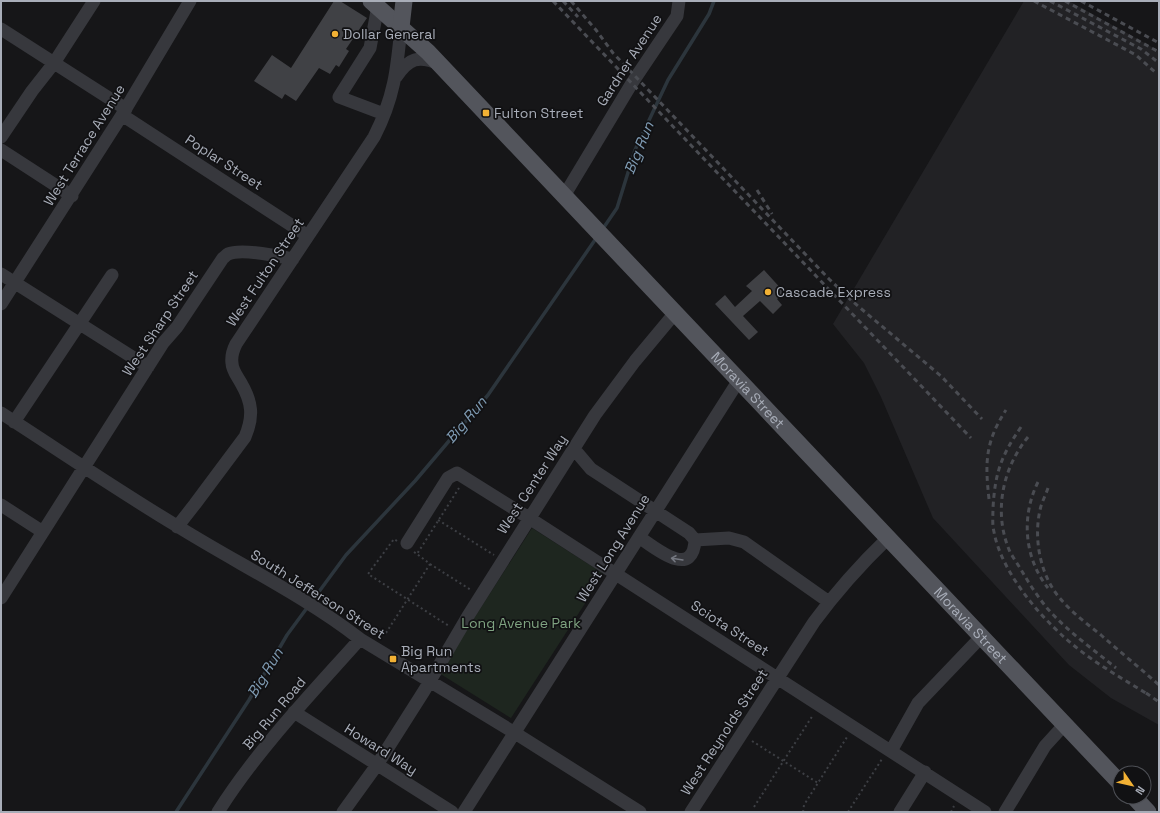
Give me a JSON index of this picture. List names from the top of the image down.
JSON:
{
  "streets": {
    "main road": ["Moravia Street"],
    "street": [
      "Gardner Avenue",
      "West Terrace Avenue",
      "Poplar Street",
      "West Fulton Street",
      "West Sharp Street",
      "West Center Way",
      "West Long Avenue",
      "South Jefferson Street",
      "Sciota Street",
      "Big Run Road",
      "West Reynolds Street",
      "Howard Way"
    ]
  },
  "crossings": [
    ["Gardner Avenue", "Moravia Street"],
    ["West Terrace Avenue", "Poplar Street"],
    ["Poplar Street", "West Fulton Street"],
    ["West Fulton Street", "West Sharp Street"],
    ["West Fulton Street", "Moravia Street"],
    ["West Fulton Street", "South Jefferson Street"],
    ["West Sharp Street", "South Jefferson Street"],
    ["Moravia Street", "West Center Way"],
    ["Moravia Street", "West Long Avenue"],
    ["Moravia Street", "West Reynolds Street"],
    ["West Center Way", "South Jefferson Street"],
    ["West Center Way", "Sciota Street"],
    ["West Center Way", "Howard Way"],
    ["West Long Avenue", "South Jefferson Street"],
    ["West Long Avenue", "Sciota Street"],
    ["South Jefferson Street", "Big Run Road"],
    ["Sciota Street", "West Reynolds Street"],
    ["Big Run Road", "Howard Way"]
  ],
  "water": ["Big Run"],
  "parks": ["Long Avenue Park"],
  "places": {
    "other": ["Dollar General", "Cascade Express"],
    "transit": ["Fulton Street", "Big Run Apartments"]
  },
  "north": "bottom right"
}
